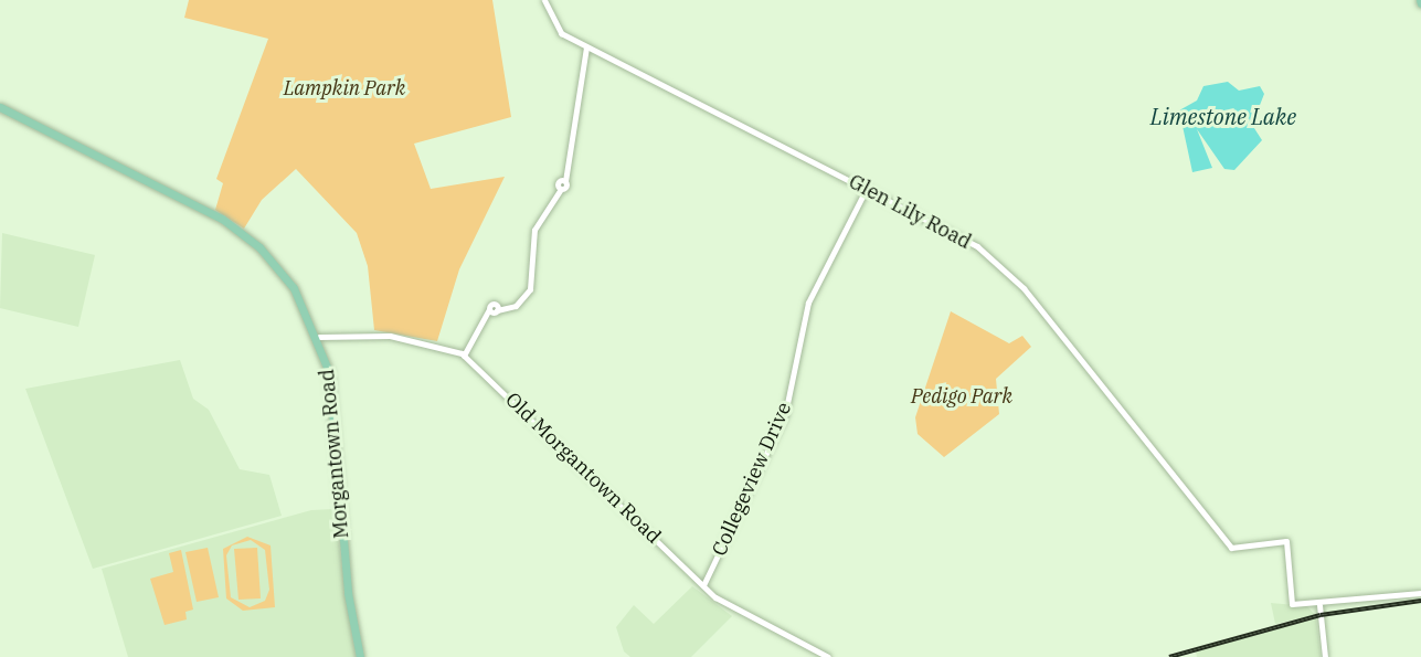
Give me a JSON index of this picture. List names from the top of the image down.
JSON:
{
  "streets": {
    "main road": ["Morgantown Road"],
    "street": ["Glen Lily Road", "Old Morgantown Road", "Collegeview Drive"]
  },
  "crossings": [
    ["Glen Lily Road", "Collegeview Drive"],
    ["Morgantown Road", "Old Morgantown Road"],
    ["Old Morgantown Road", "Collegeview Drive"]
  ],
  "water": ["Limestone Lake"],
  "parks": ["Lampkin Park", "Pedigo Park"]
}
